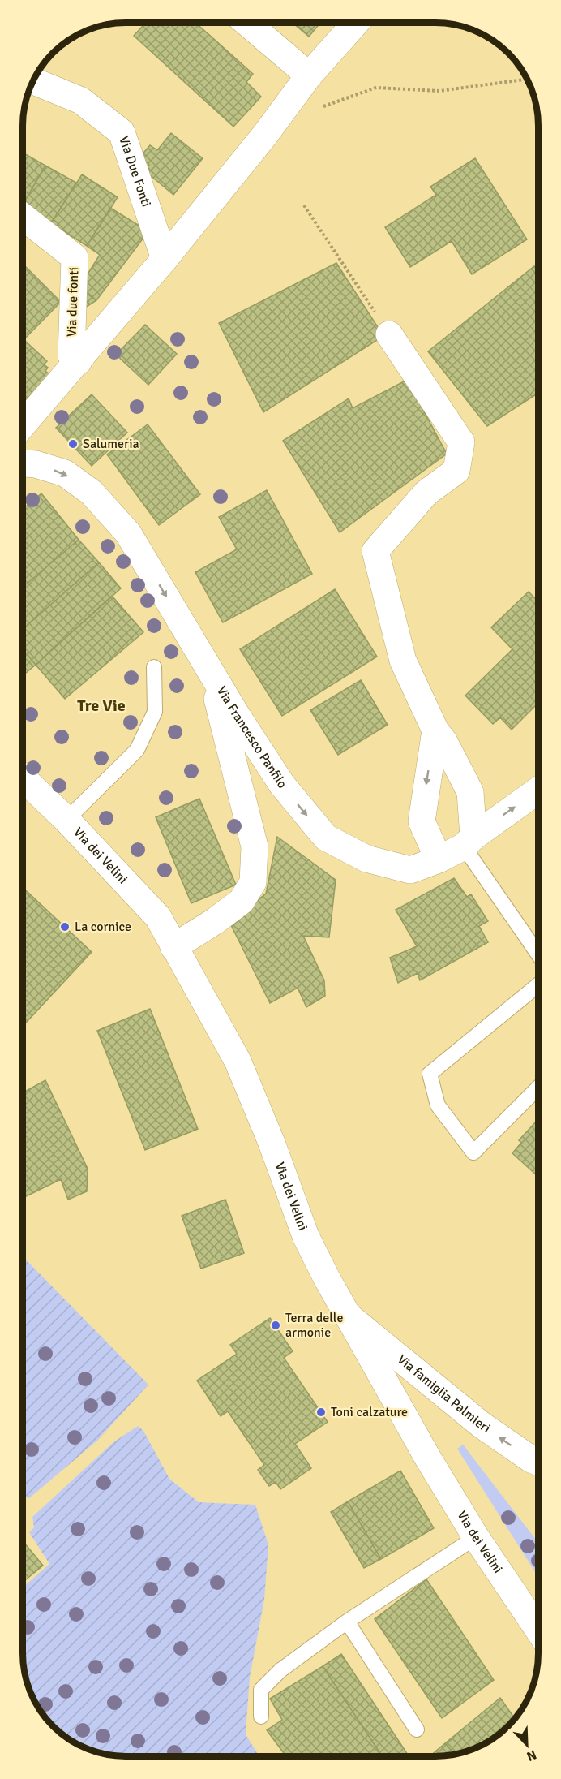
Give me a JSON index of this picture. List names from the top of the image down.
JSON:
{
  "streets": {
    "street": [
      "Via Due Fonti",
      "Via due fonti",
      "Via Francesco Panfilo",
      "Via dei Velini",
      "Via famiglia Palmieri"
    ]
  },
  "crossings": [
    ["Via Due Fonti", "Via due fonti"],
    ["Via dei Velini", "Via famiglia Palmieri"]
  ],
  "one_way": ["Via Francesco Panfilo", "Via famiglia Palmieri"],
  "districts": ["Tre Vie"],
  "places": [
    "Salumeria",
    "La cornice",
    "Terra delle armonie",
    "Toni calzature"
  ],
  "north": "bottom right"
}
